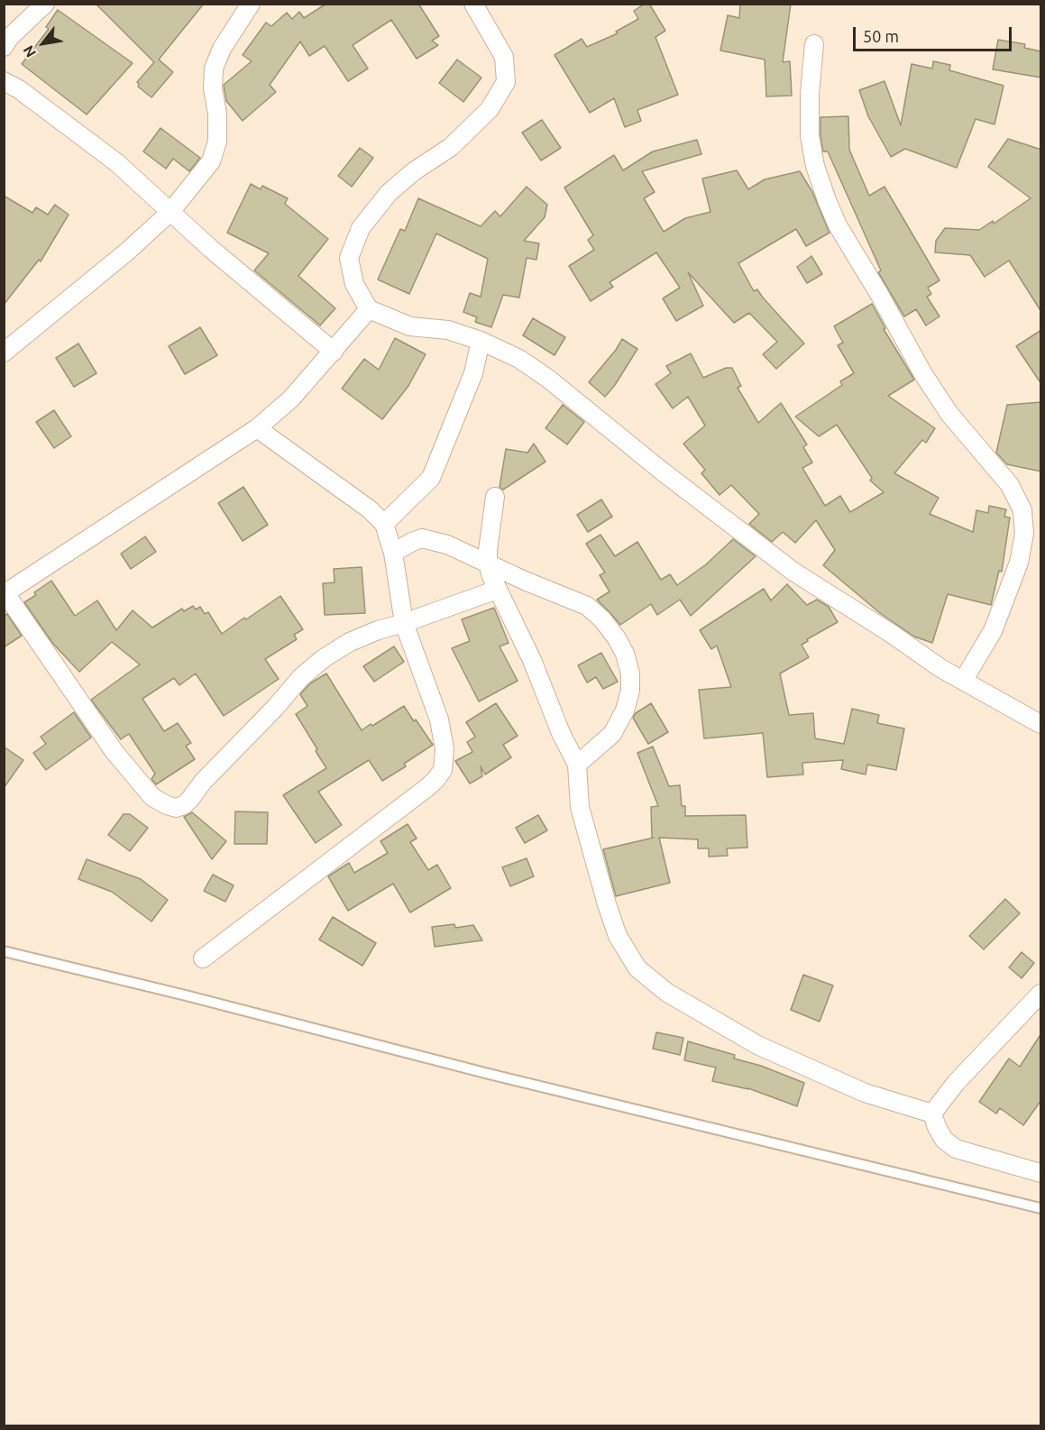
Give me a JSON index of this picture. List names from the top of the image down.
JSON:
{
  "scale_bar": "50 m",
  "north": "bottom left"
}
